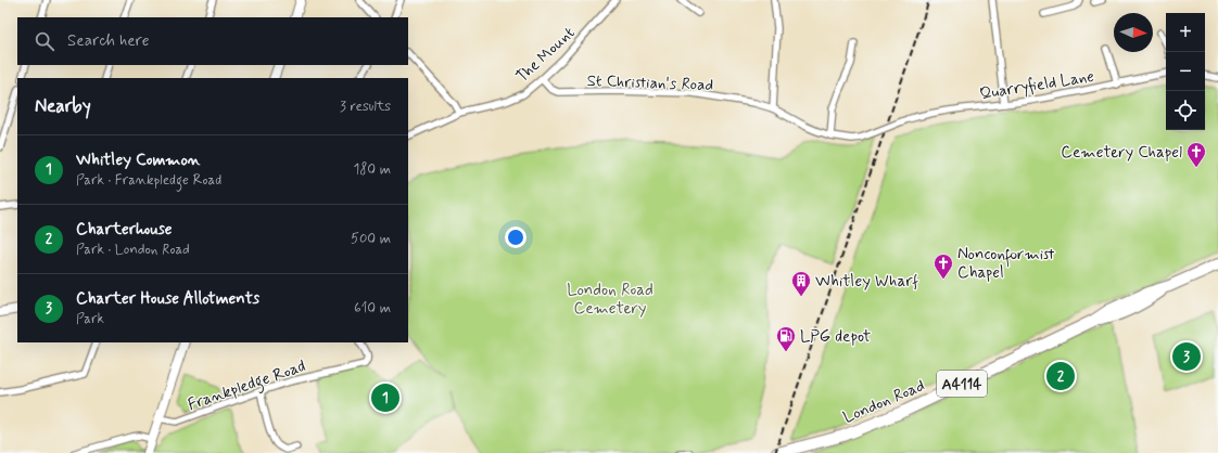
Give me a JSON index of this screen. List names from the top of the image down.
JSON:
{
  "streets": {
    "highway": ["A4114", "London Road"],
    "street": [
      "The Mount",
      "St Christian's Road",
      "Quarryfield Lane",
      "Frankpledge Road"
    ]
  },
  "crossings": [
    ["The Mount", "St Christian's Road"],
    ["St Christian's Road", "Quarryfield Lane"]
  ],
  "parks": ["London Road Cemetery"],
  "places": {
    "church": ["Cemetery Chapel", "Nonconformist Chapel"],
    "building": ["Whitley Wharf"],
    "fuel station": ["LPG depot"]
  },
  "north": "right",
  "page": {
    "map_buttons": ["+", "−"],
    "search": "Search here",
    "heading": ["Nearby", "3 results"],
    "list": [
      {
        "mark": "1",
        "name": "Whitley Common",
        "note": "Park · Frankpledge Road",
        "value": "180 m"
      },
      {
        "mark": "2",
        "name": "Charterhouse",
        "note": "Park · London Road",
        "value": "500 m"
      },
      {
        "mark": "3",
        "name": "Charter House Allotments",
        "note": "Park",
        "value": "610 m"
      }
    ],
    "pins": ["3", "2", "1"]
  }
}
